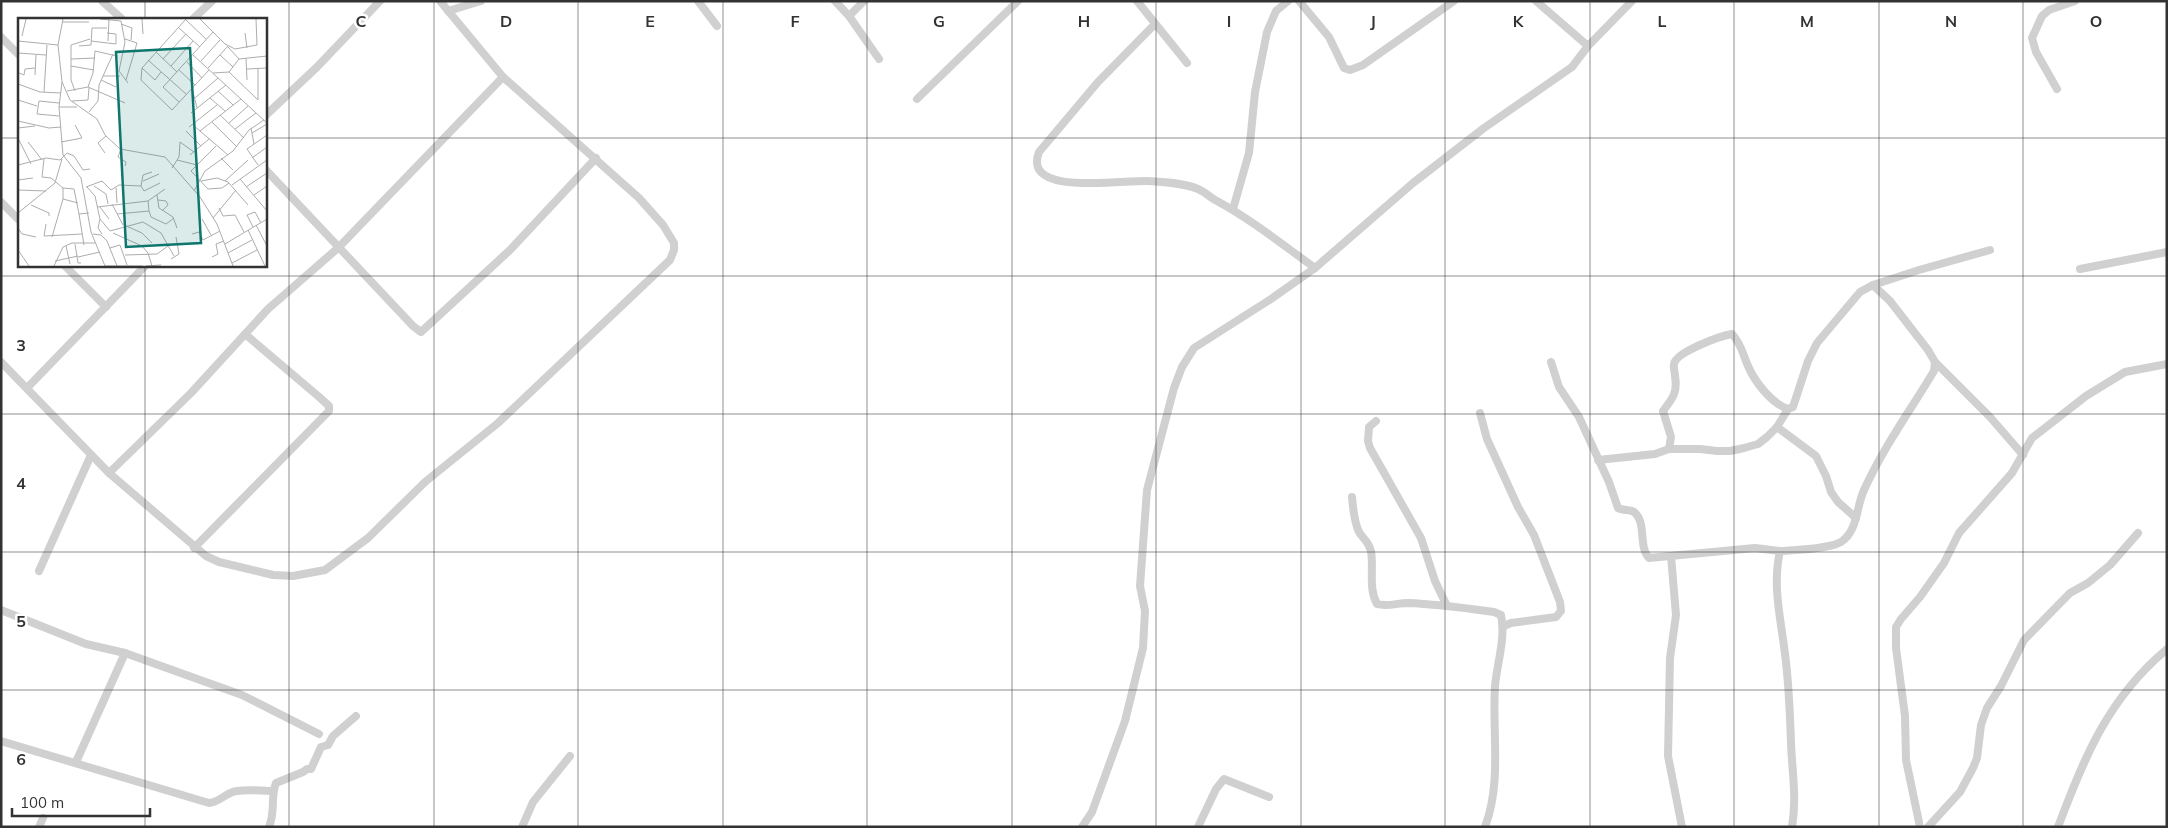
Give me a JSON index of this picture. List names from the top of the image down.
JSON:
{
  "scale_bar": "100 m",
  "grid": {
    "columns": [
      "C",
      "D",
      "E",
      "F",
      "G",
      "H",
      "I",
      "J",
      "K",
      "L",
      "M",
      "N",
      "O"
    ],
    "rows": [
      "3",
      "4",
      "5",
      "6"
    ]
  }
}
